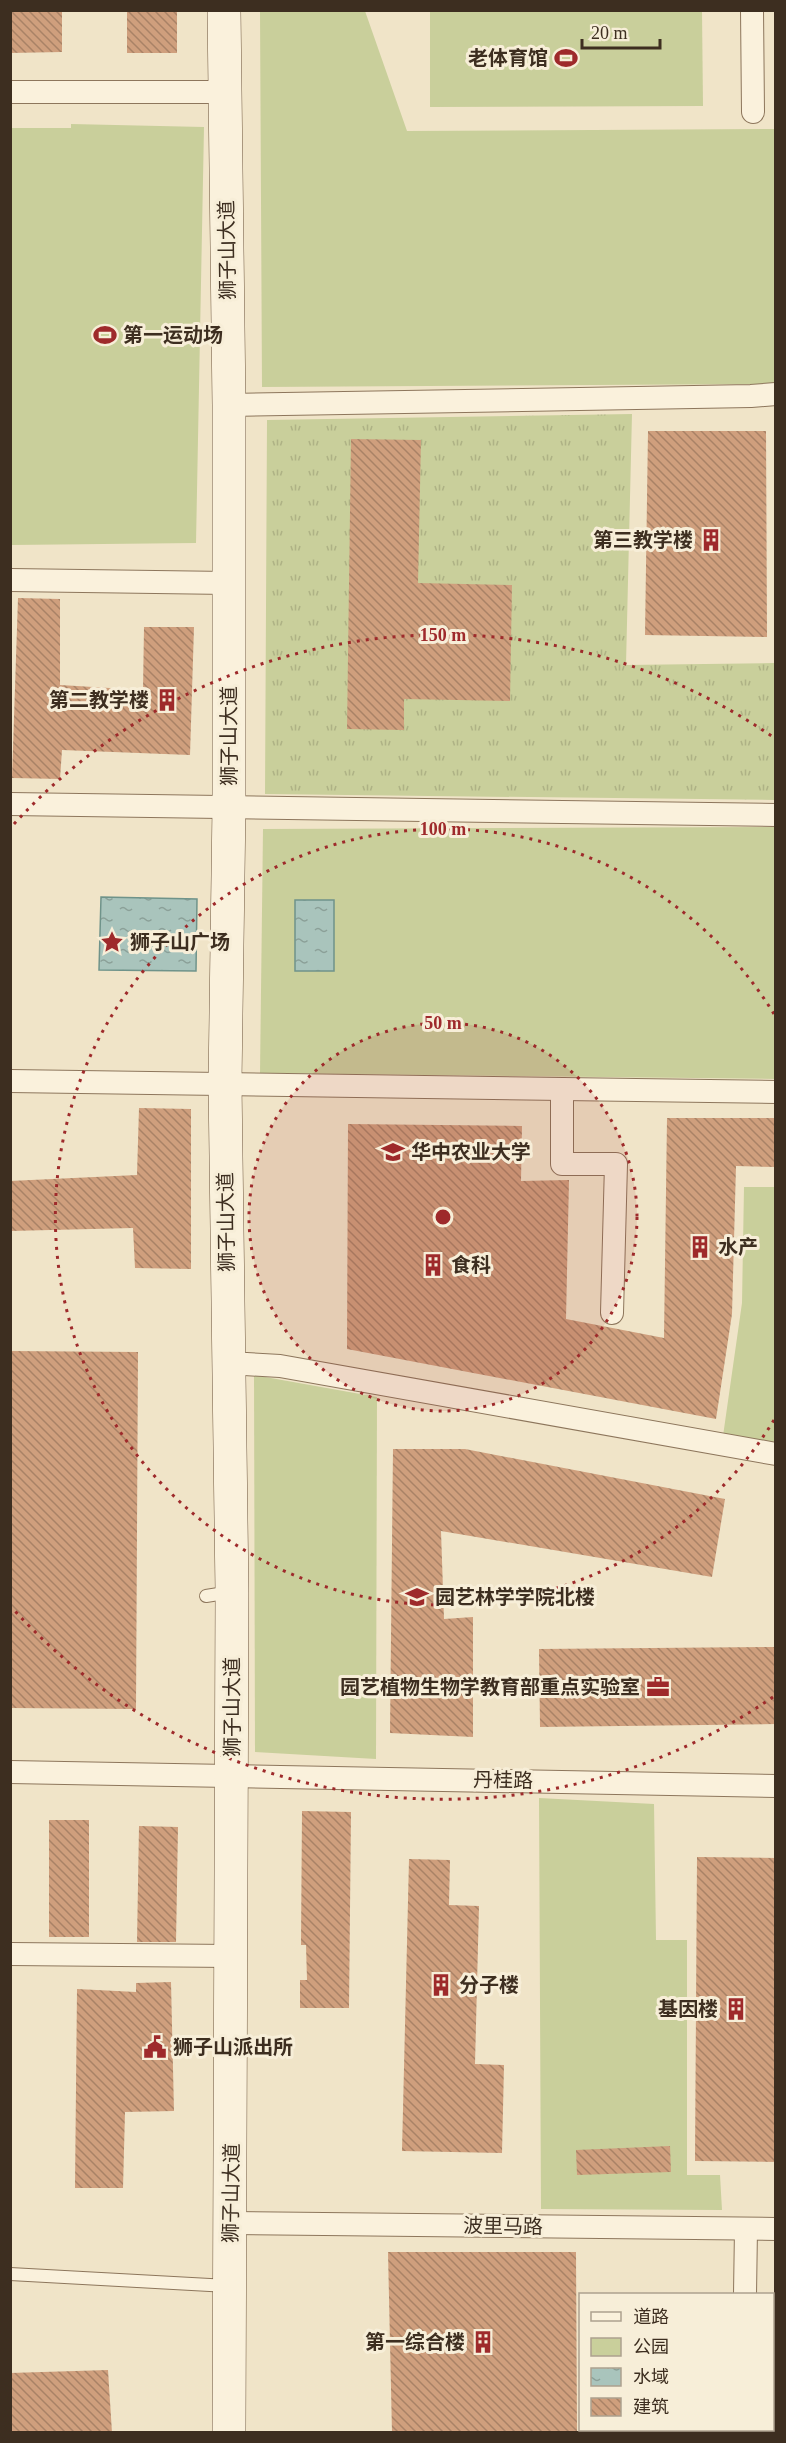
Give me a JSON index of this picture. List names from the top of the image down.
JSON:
{
  "streets": {
    "street": ["狮子山大道", "丹桂路", "波里马路"]
  },
  "crossings": [
    ["狮子山大道", "丹桂路"],
    ["狮子山大道", "波里马路"]
  ],
  "places": {
    "sports": ["老体育馆", "第一运动场"],
    "building": [
      "第三教学楼",
      "第二教学楼",
      "水产",
      "食科",
      "分子楼",
      "基因楼",
      "第一综合楼"
    ],
    "place": ["狮子山广场"],
    "school or university": ["华中农业大学", "园艺林学学院北楼"],
    "office": ["园艺植物生物学教育部重点实验室"],
    "public building": ["狮子山派出所"]
  },
  "legend": [
    "道路",
    "公园",
    "水域",
    "建筑"
  ],
  "scale_bar": "20 m",
  "rings": ["150 m", "100 m", "50 m"]
}
